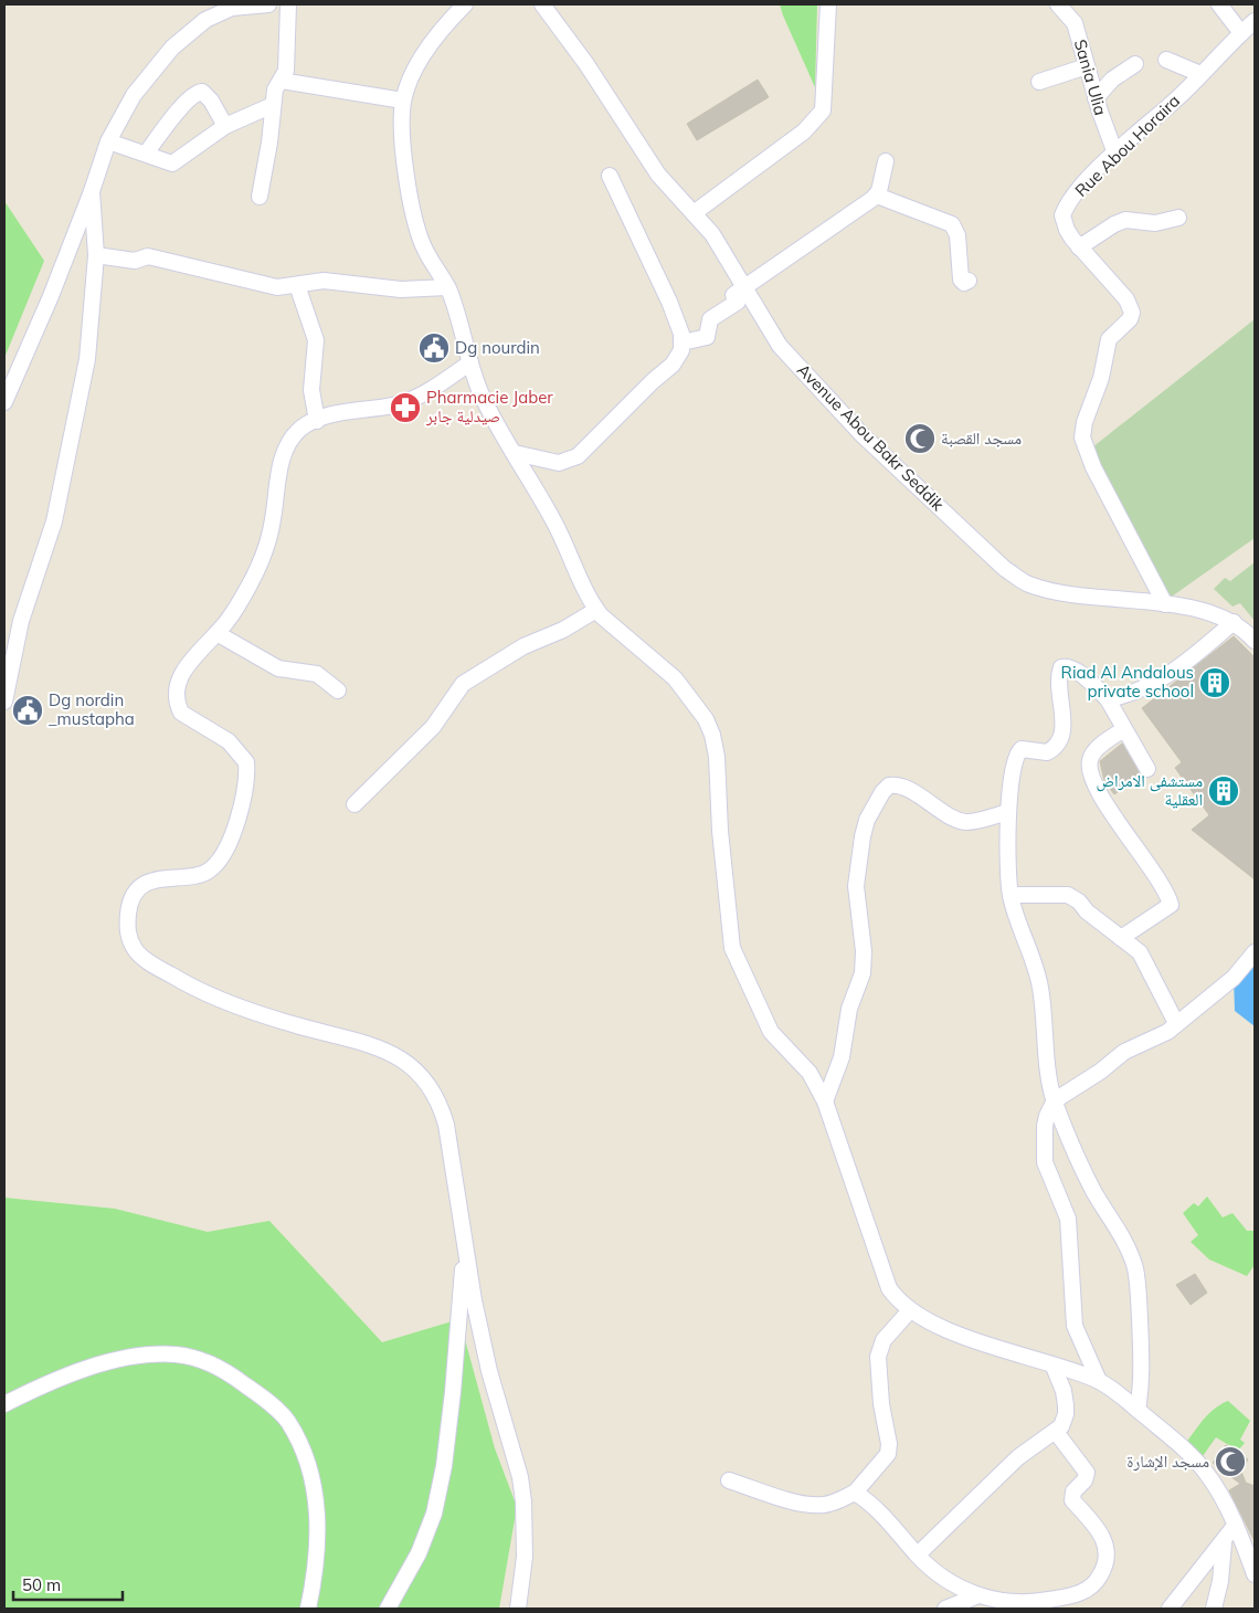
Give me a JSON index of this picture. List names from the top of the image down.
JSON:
{
  "streets": {
    "street": ["Sania Ulia", "Rue Abou Horaira", "Avenue Abou Bakr Seddik"]
  },
  "crossings": [
    ["Sania Ulia", "Rue Abou Horaira"],
    ["Rue Abou Horaira", "Avenue Abou Bakr Seddik"]
  ],
  "places": {
    "public building": ["Dg nourdin", "Dg nordin _mustapha"],
    "pharmacy": ["Pharmacie Jaber صيدلية جابر"],
    "mosque": ["مسجد القصبة", "مسجد الإشارة"],
    "building": ["Riad Al Andalous private school", "مستشفى الامراض العقلية"]
  },
  "scale_bar": "50 m"
}
